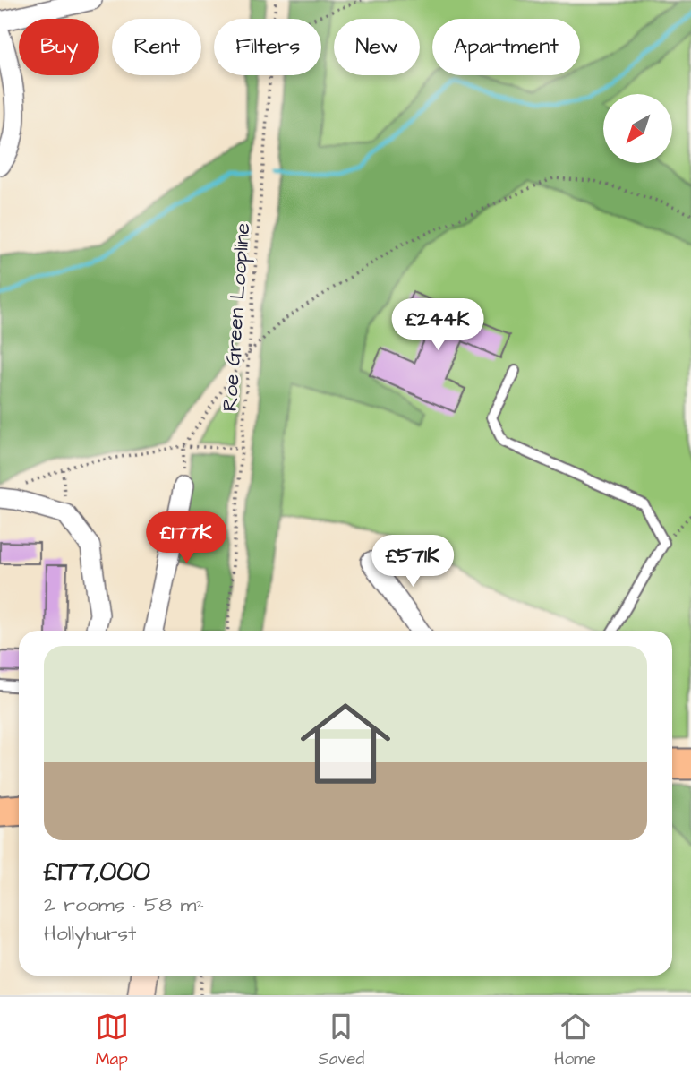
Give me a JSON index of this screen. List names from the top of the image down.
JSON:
{
  "streets": {
    "path": ["Roe Green Loopline"]
  },
  "north": "bottom left",
  "page": {
    "chip": [
      "Buy",
      "Rent",
      "Filters",
      "New",
      "Apartment"
    ],
    "price": ["£244K", "£177K", "£571K"],
    "list": [
      {
        "name": "£177,000",
        "note": "2 rooms · 58 m² · Hollyhurst"
      }
    ],
    "tabs": ["Map", "Saved", "Home"]
  }
}
